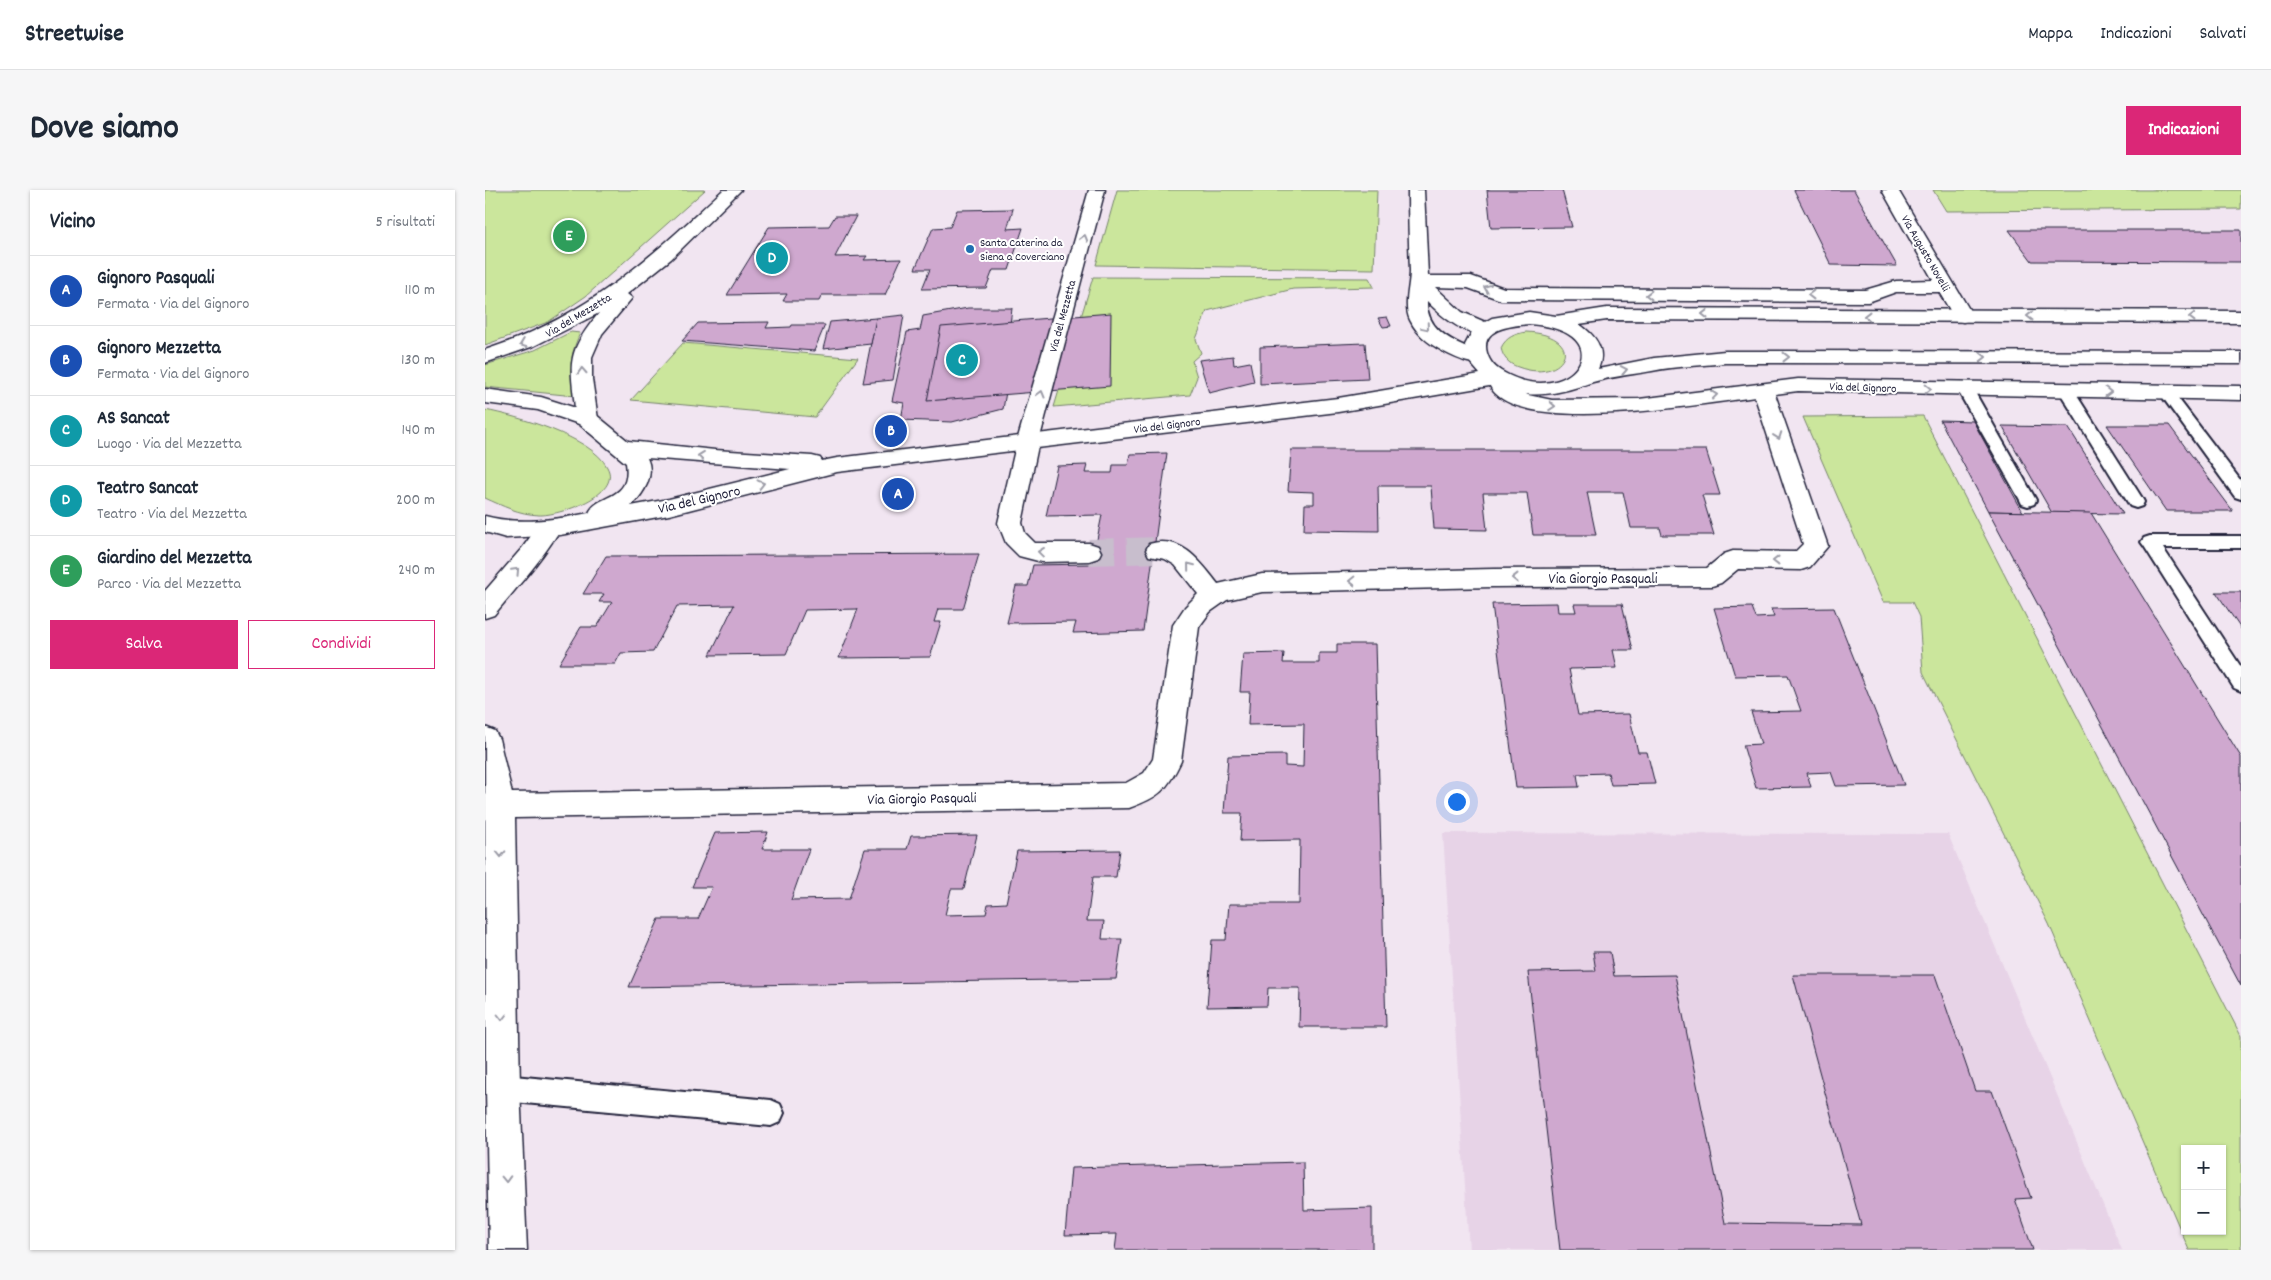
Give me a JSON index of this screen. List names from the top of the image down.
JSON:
{
  "streets": {
    "street": [
      "Via Augusto Novelli",
      "Via del Mezzetta",
      "Via del Gignoro",
      "Via Giorgio Pasquali"
    ]
  },
  "crossings": [
    ["Via del Mezzetta", "Via del Gignoro"],
    ["Via del Gignoro", "Via Giorgio Pasquali"]
  ],
  "places": ["Santa Caterina da Siena a Coverciano"],
  "page": {
    "header": "Streetwise",
    "nav": ["Mappa", "Indicazioni", "Salvati"],
    "title": "Dove siamo",
    "buttons": [
      "Indicazioni",
      ["Salva", "Condividi"]
    ],
    "heading": ["Vicino", "5 risultati"],
    "pins": [
      "E",
      "D",
      "C",
      "B",
      "A"
    ],
    "list": [
      {
        "mark": "A",
        "name": "Gignoro Pasquali",
        "note": "Fermata · Via del Gignoro",
        "value": "110 m"
      },
      {
        "mark": "B",
        "name": "Gignoro Mezzetta",
        "note": "Fermata · Via del Gignoro",
        "value": "130 m"
      },
      {
        "mark": "C",
        "name": "AS Sancat",
        "note": "Luogo · Via del Mezzetta",
        "value": "140 m"
      },
      {
        "mark": "D",
        "name": "Teatro Sancat",
        "note": "Teatro · Via del Mezzetta",
        "value": "200 m"
      },
      {
        "mark": "E",
        "name": "Giardino del Mezzetta",
        "note": "Parco · Via del Mezzetta",
        "value": "240 m"
      }
    ],
    "map_buttons": ["+", "−"]
  }
}
